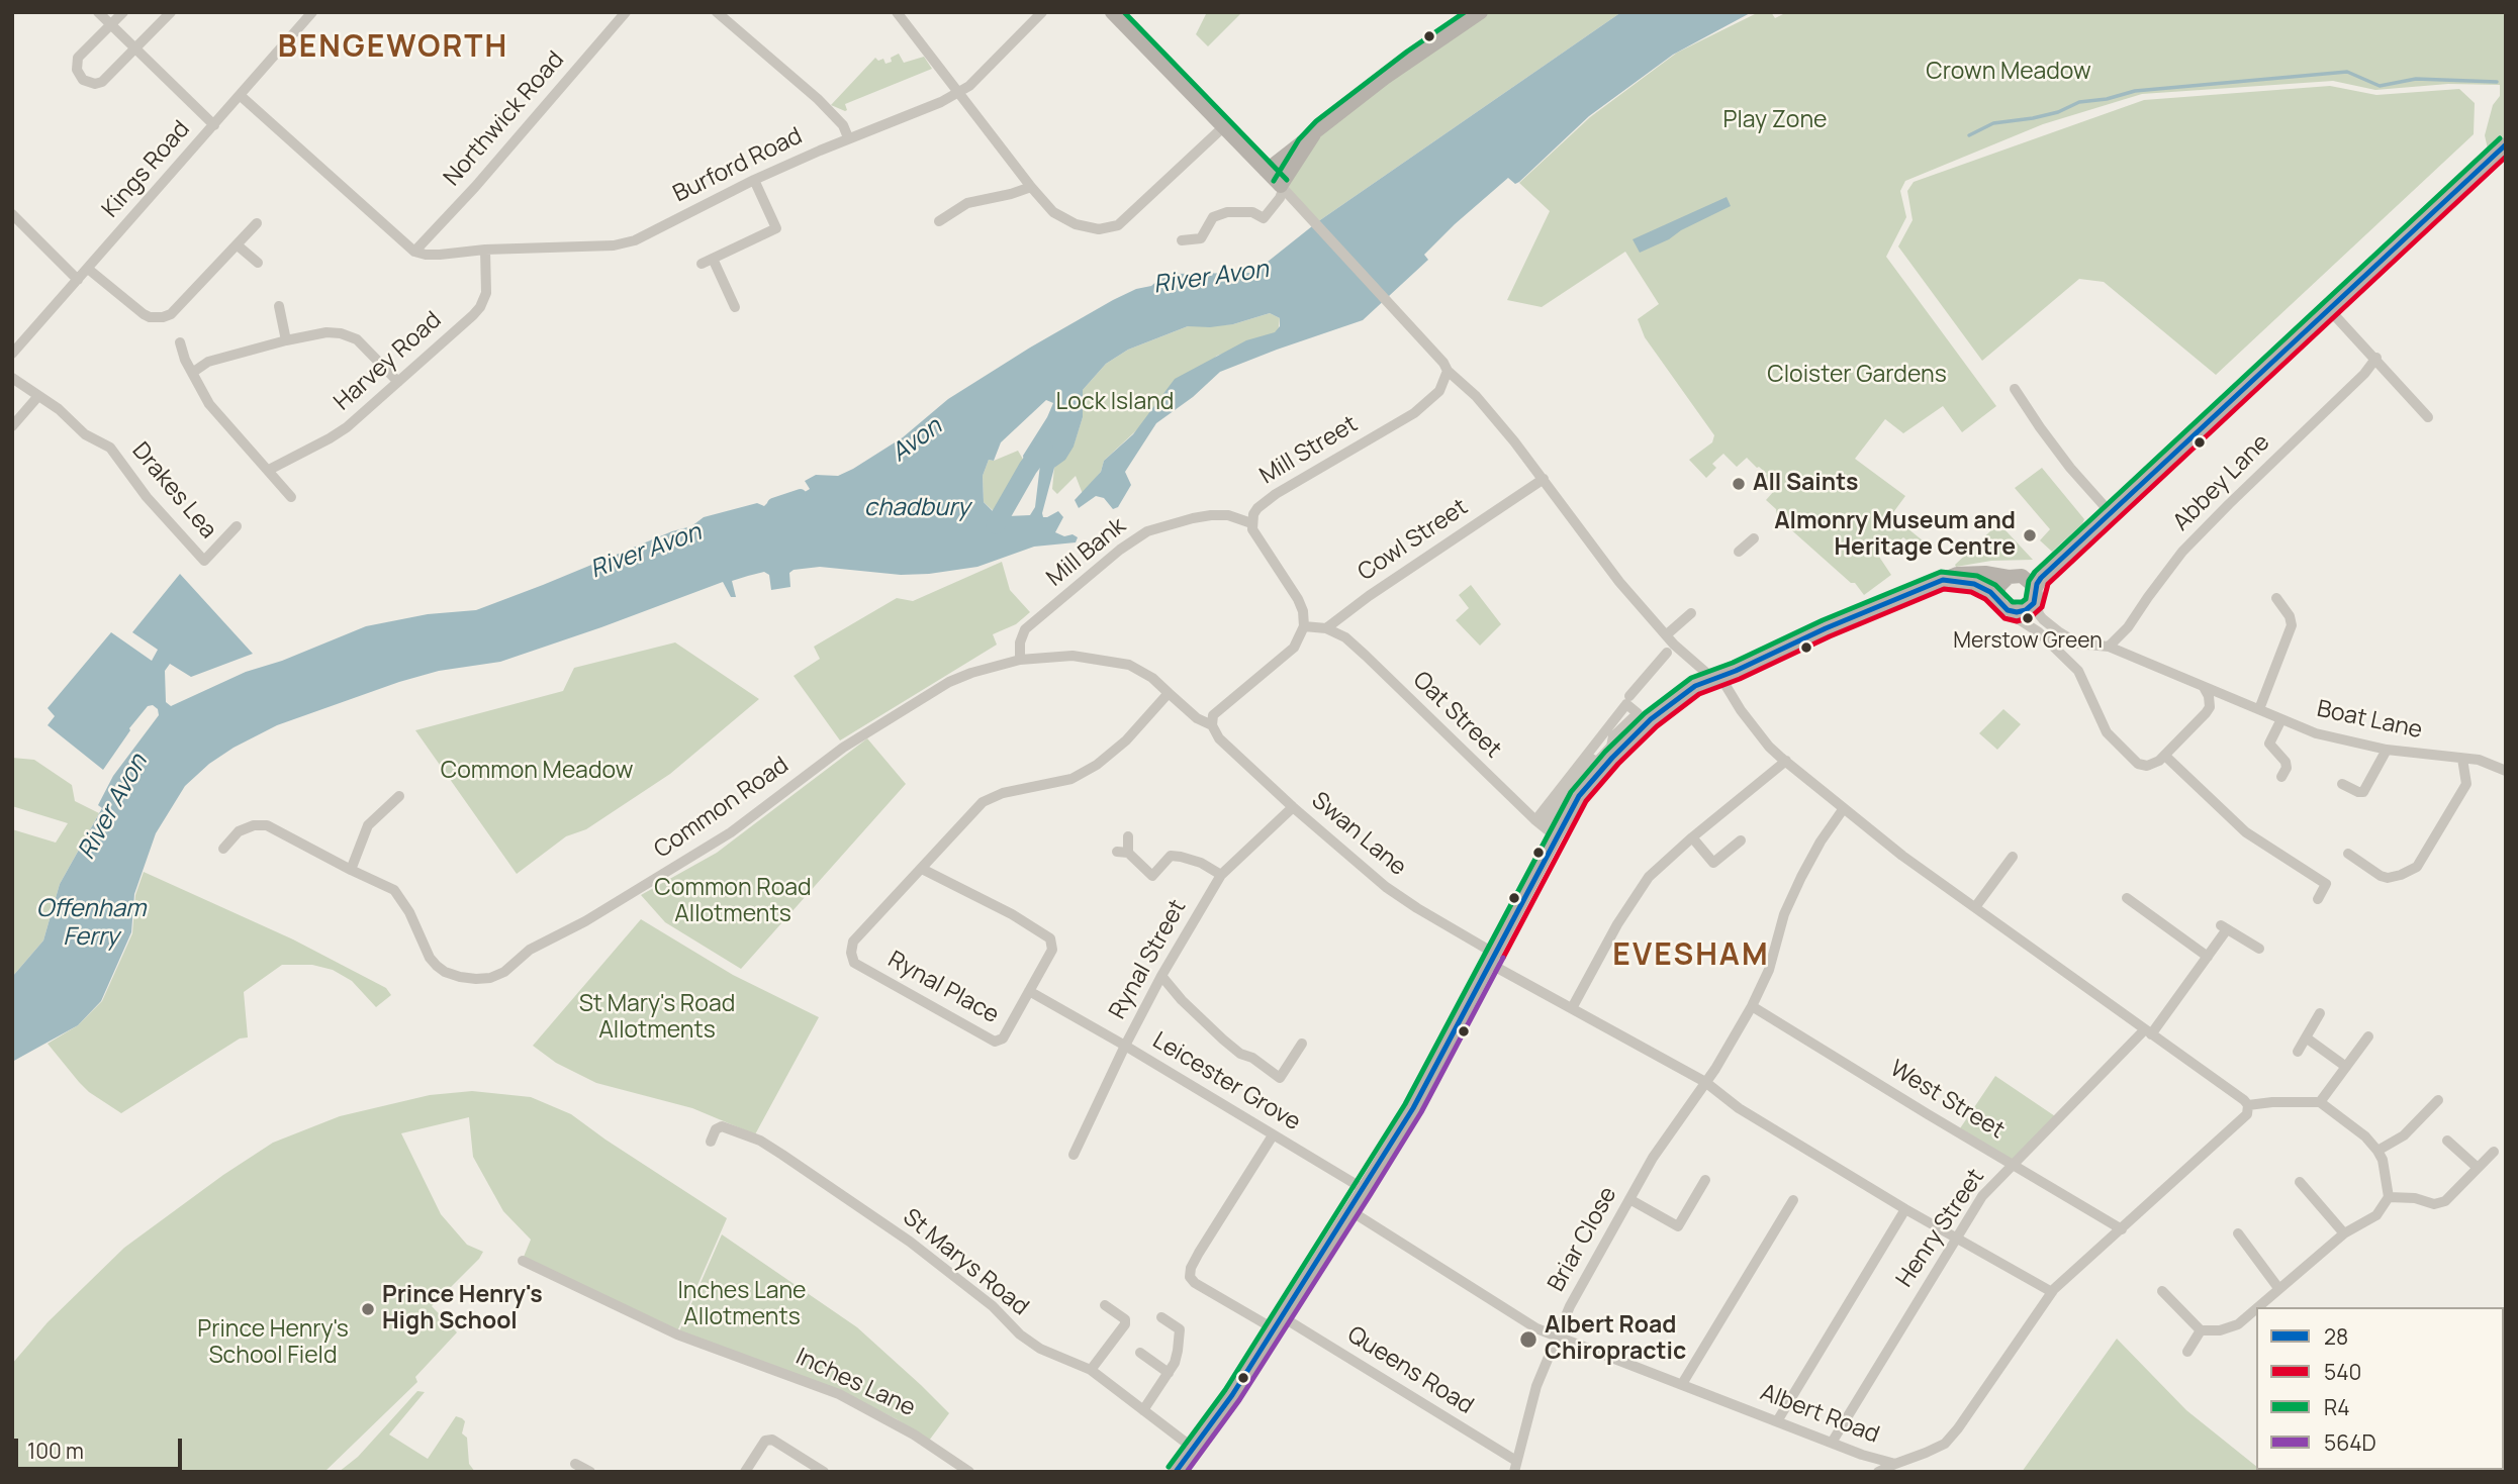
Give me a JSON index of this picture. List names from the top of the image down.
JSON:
{
  "streets": {
    "street": [
      "Northwick Road",
      "Burford Road",
      "Kings Road",
      "Harvey Road",
      "Mill Street",
      "Abbey Lane",
      "Drakes Lea",
      "Cowl Street",
      "Mill Bank",
      "Oat Street",
      "Boat Lane",
      "Common Road",
      "Swan Lane",
      "Rynal Street",
      "Rynal Place",
      "Leicester Grove",
      "West Street",
      "Henry Street",
      "Briar Close",
      "St Marys Road",
      "Queens Road",
      "Inches Lane",
      "Albert Road"
    ]
  },
  "crossings": [
    ["Northwick Road", "Burford Road"],
    ["Burford Road", "Harvey Road"],
    ["Mill Street", "Mill Bank"],
    ["Cowl Street", "Oat Street"],
    ["Mill Bank", "Common Road"],
    ["Common Road", "Rynal Place"],
    ["Swan Lane", "Rynal Street"],
    ["Swan Lane", "Henry Street"],
    ["Swan Lane", "Briar Close"],
    ["Swan Lane", "Albert Road"],
    ["Rynal Street", "Leicester Grove"],
    ["Rynal Place", "Leicester Grove"],
    ["Leicester Grove", "Queens Road"],
    ["West Street", "Henry Street"],
    ["West Street", "Briar Close"],
    ["West Street", "Albert Road"],
    ["Henry Street", "Albert Road"],
    ["Briar Close", "Queens Road"],
    ["Briar Close", "Albert Road"]
  ],
  "districts": ["BENGEWORTH", "EVESHAM"],
  "water": [
    "River Avon",
    "Avon",
    "chadbury",
    "Offenham Ferry"
  ],
  "parks": [
    "Crown Meadow",
    "Play Zone",
    "Cloister Gardens",
    "Lock Island",
    "Common Meadow",
    "Common Road Allotments",
    "St Mary's Road Allotments",
    "Inches Lane Allotments",
    "Prince Henry's School Field"
  ],
  "places": [
    "All Saints",
    "Almonry Museum and Heritage Centre",
    "Merstow Green",
    "Prince Henry's High School",
    "Albert Road Chiropractic"
  ],
  "lines": [
    "transit line R4",
    "transit line 28",
    "transit line 540",
    "transit line 564D"
  ],
  "legend": [
    "28",
    "540",
    "R4",
    "564D"
  ],
  "scale_bar": "100 m"
}
